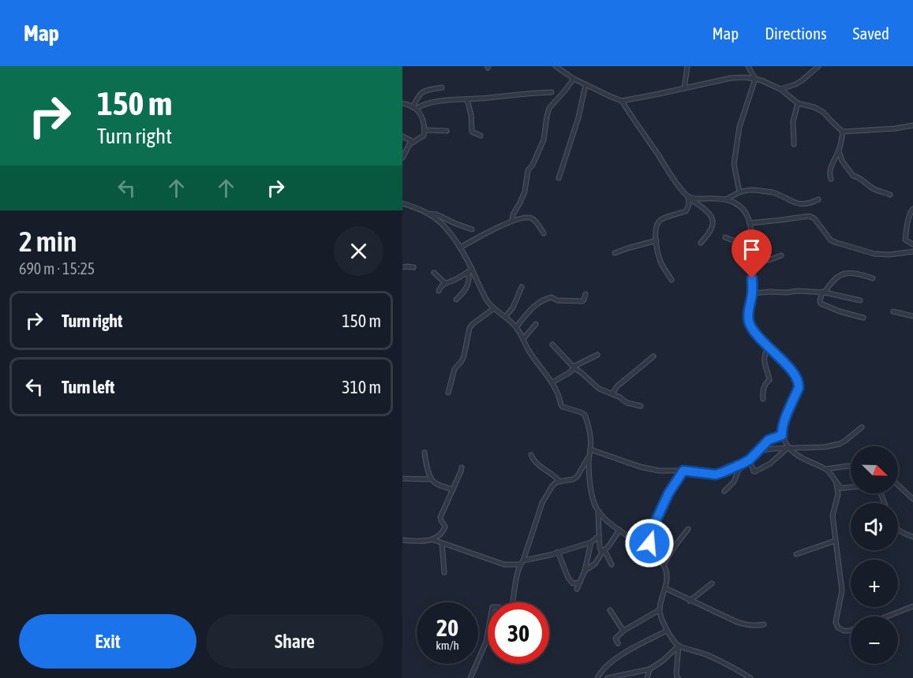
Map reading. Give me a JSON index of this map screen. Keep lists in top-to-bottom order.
{
  "north": "bottom right",
  "page": {
    "header": "Map",
    "nav": ["Map", "Directions", "Saved"],
    "turn": ["150 m", "Turn right"],
    "heading": ["2 min", "690 m · 15:25"],
    "list": [
      {
        "name": "Turn right",
        "value": "150 m"
      },
      {
        "name": "Turn left",
        "value": "310 m"
      }
    ],
    "map_buttons": ["+", "−"],
    "speed": "20 km/h",
    "limit": "30",
    "buttons": ["Exit", "Share"]
  }
}
